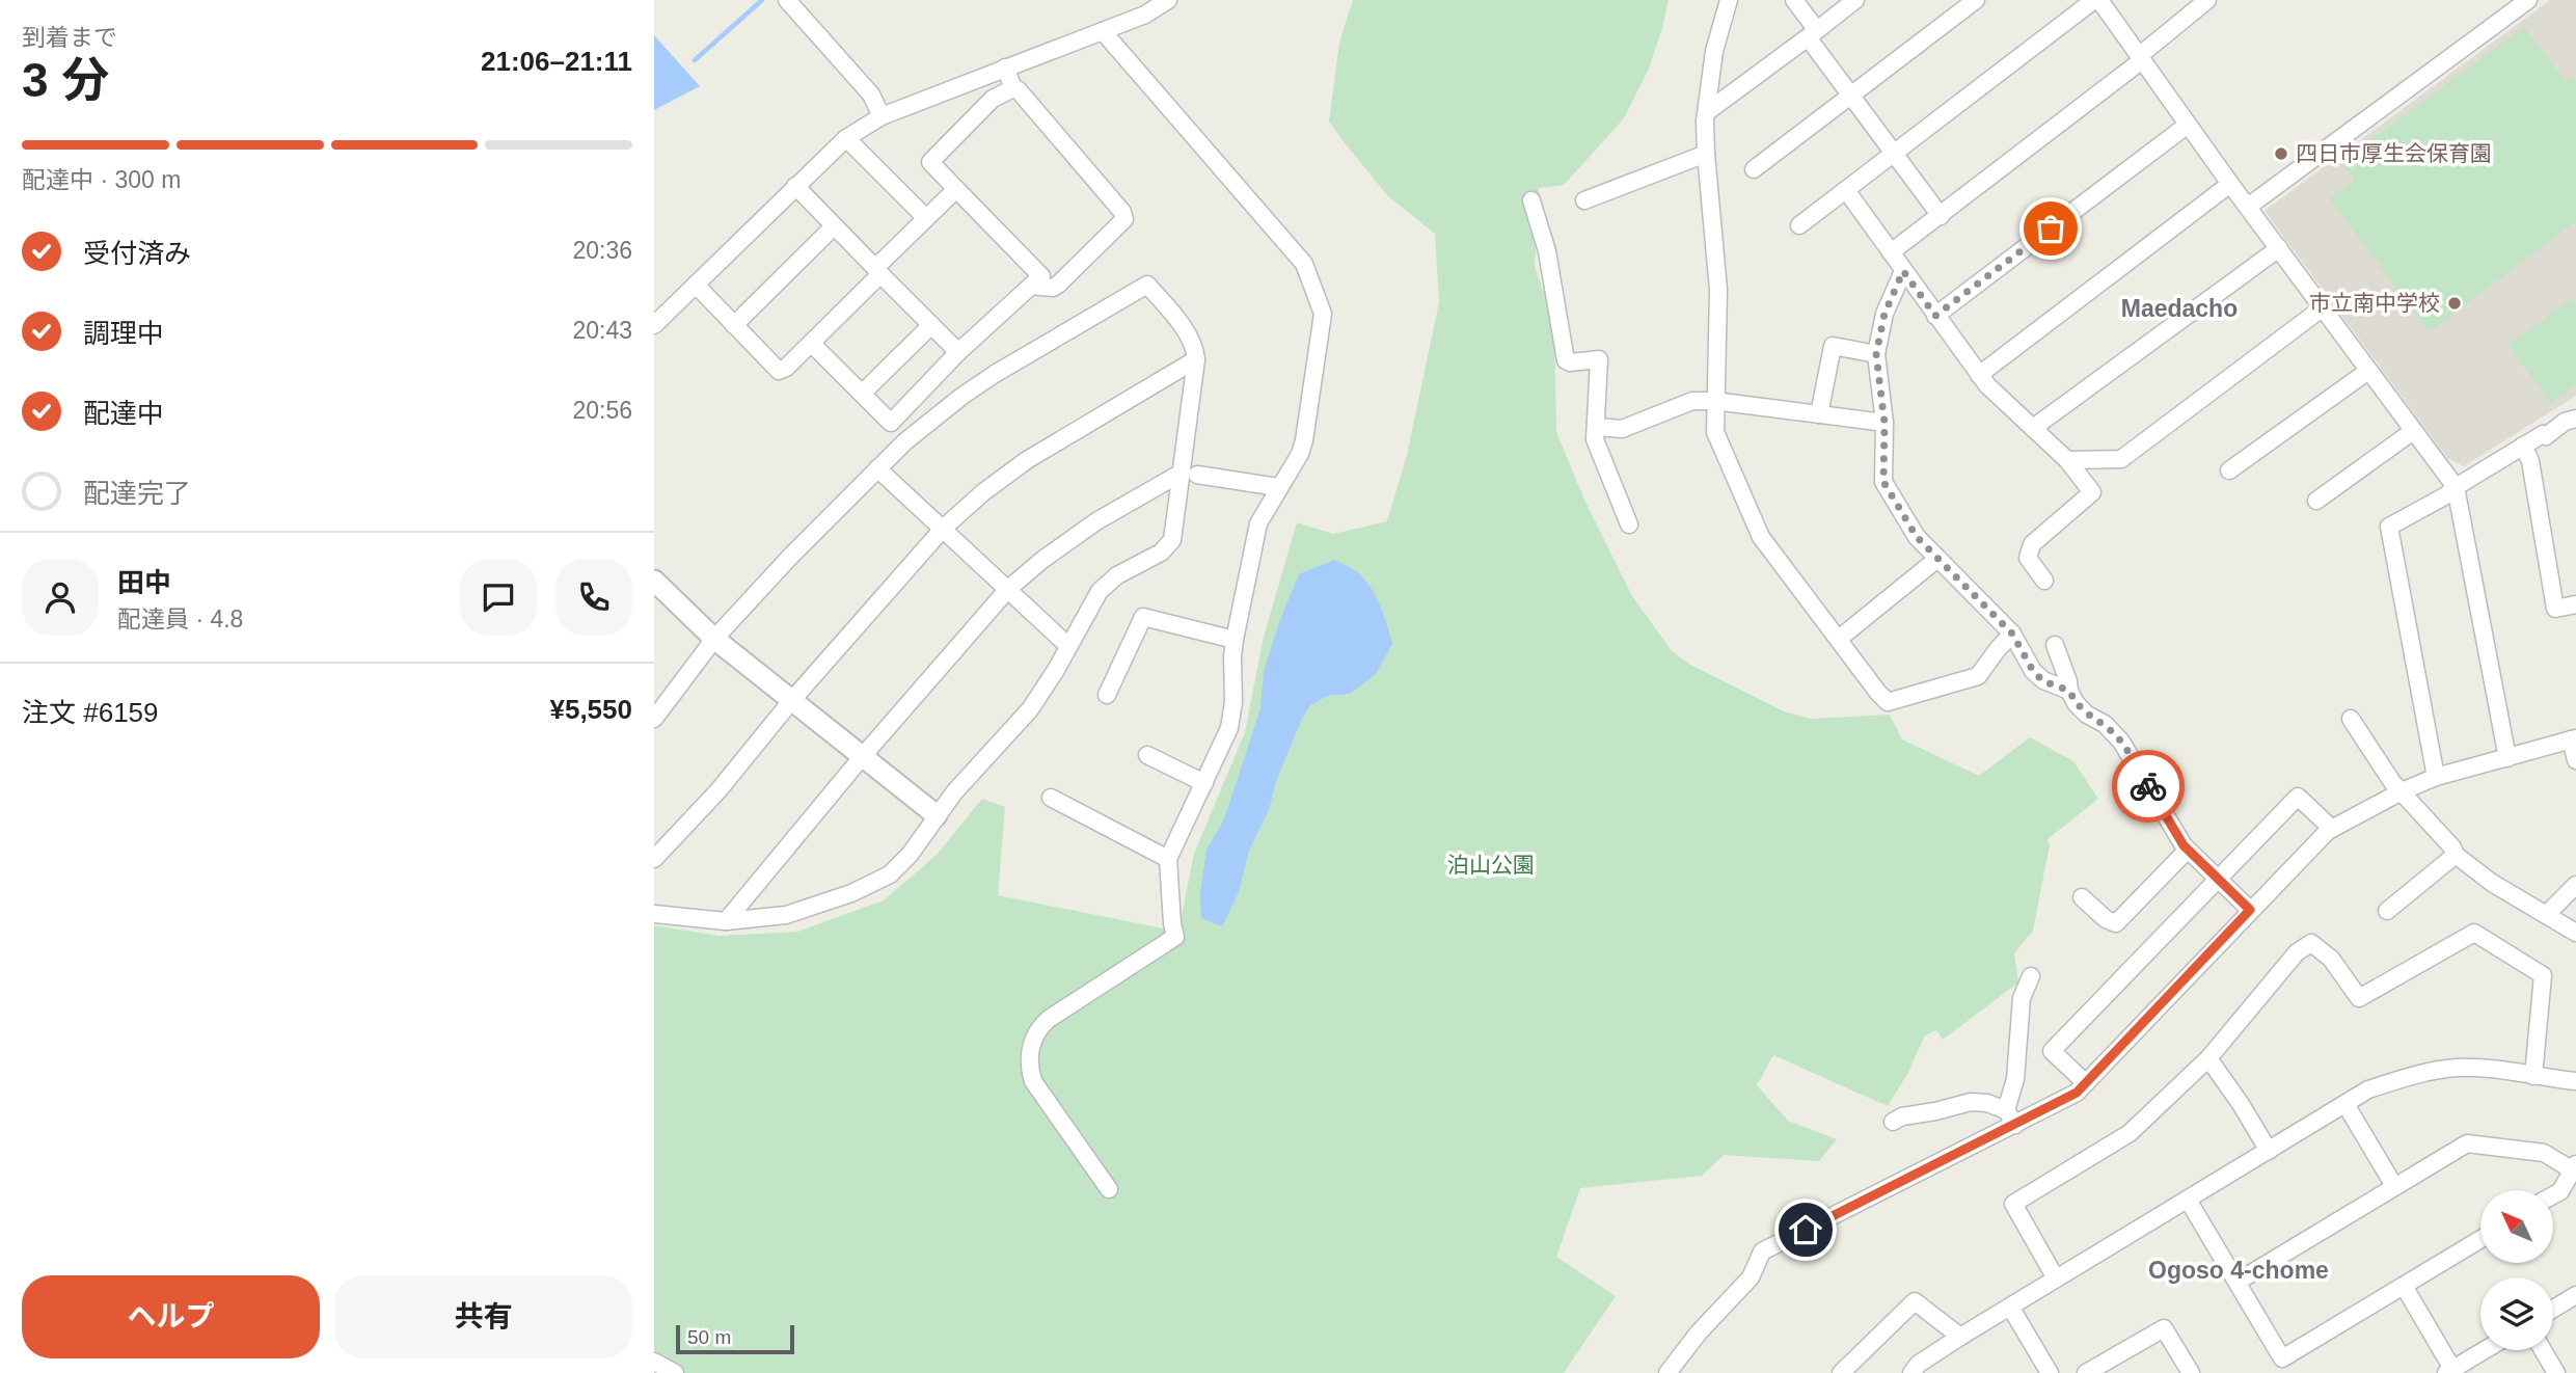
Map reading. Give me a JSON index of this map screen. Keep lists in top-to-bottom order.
{
  "districts": ["Maedacho", "Ogoso 4-chome"],
  "parks": ["泊山公園"],
  "places": ["四日市厚生会保育園", "市立南中学校"],
  "scale_bar": "50 m",
  "north": "top left",
  "page": {
    "heading": ["3 分", "到着まで", "21:06–21:11"],
    "panel": [
      "田中",
      "配達員 · 4.8",
      "注文 #6159",
      "¥5,550"
    ],
    "bar": "配達中 · 300 m",
    "list": [
      ["受付済み", "20:36"],
      ["調理中", "20:43"],
      ["配達中", "20:56"],
      "配達完了"
    ],
    "buttons": ["ヘルプ", "共有"],
    "scale": "50 m"
  }
}
